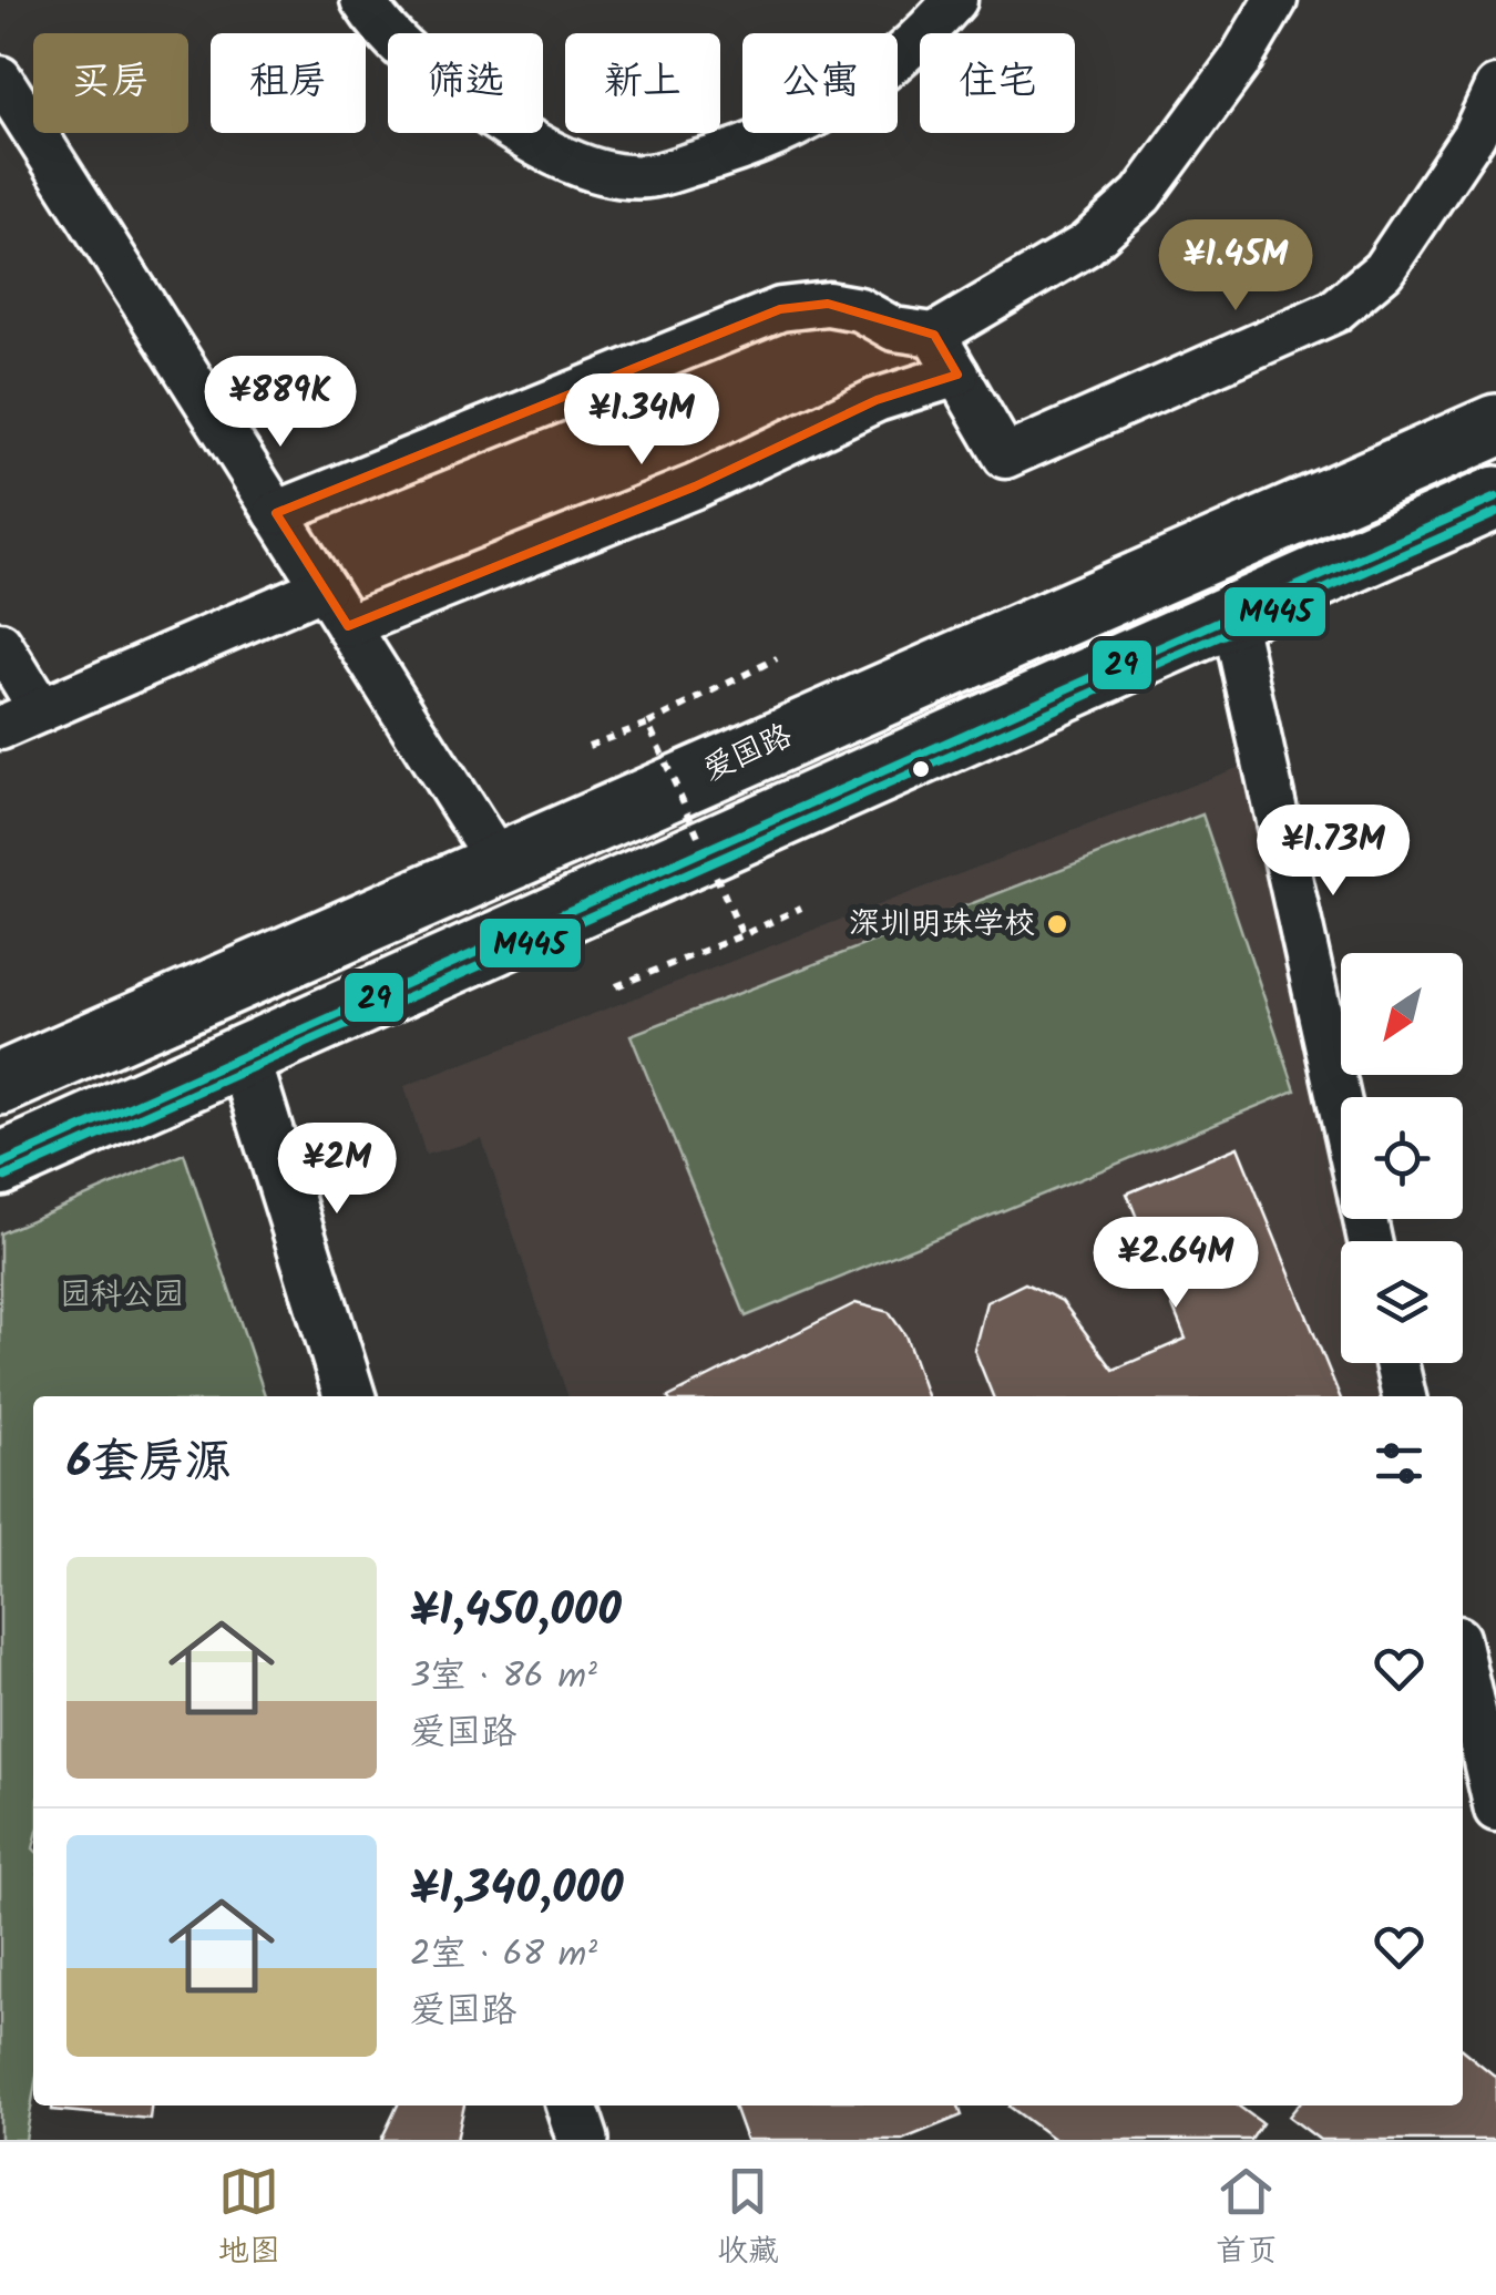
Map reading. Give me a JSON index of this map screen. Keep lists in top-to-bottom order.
{
  "streets": {
    "highway": ["爱国路"]
  },
  "parks": ["园科公园"],
  "places": ["深圳明珠学校"],
  "lines": ["transit line 29", "transit line M445"],
  "north": "bottom left",
  "page": {
    "chip": [
      "买房",
      "租房",
      "筛选",
      "新上",
      "公寓",
      "住宅"
    ],
    "price": [
      "¥1.45M",
      "¥889K",
      "¥1.34M",
      "¥1.73M",
      "¥2M",
      "¥2.64M"
    ],
    "heading": "6套房源",
    "list": [
      {
        "name": "¥1,450,000",
        "note": "3室 · 86 m² · 爱国路"
      },
      {
        "name": "¥1,340,000",
        "note": "2室 · 68 m² · 爱国路"
      }
    ],
    "tabs": ["地图", "收藏", "首页"]
  }
}
